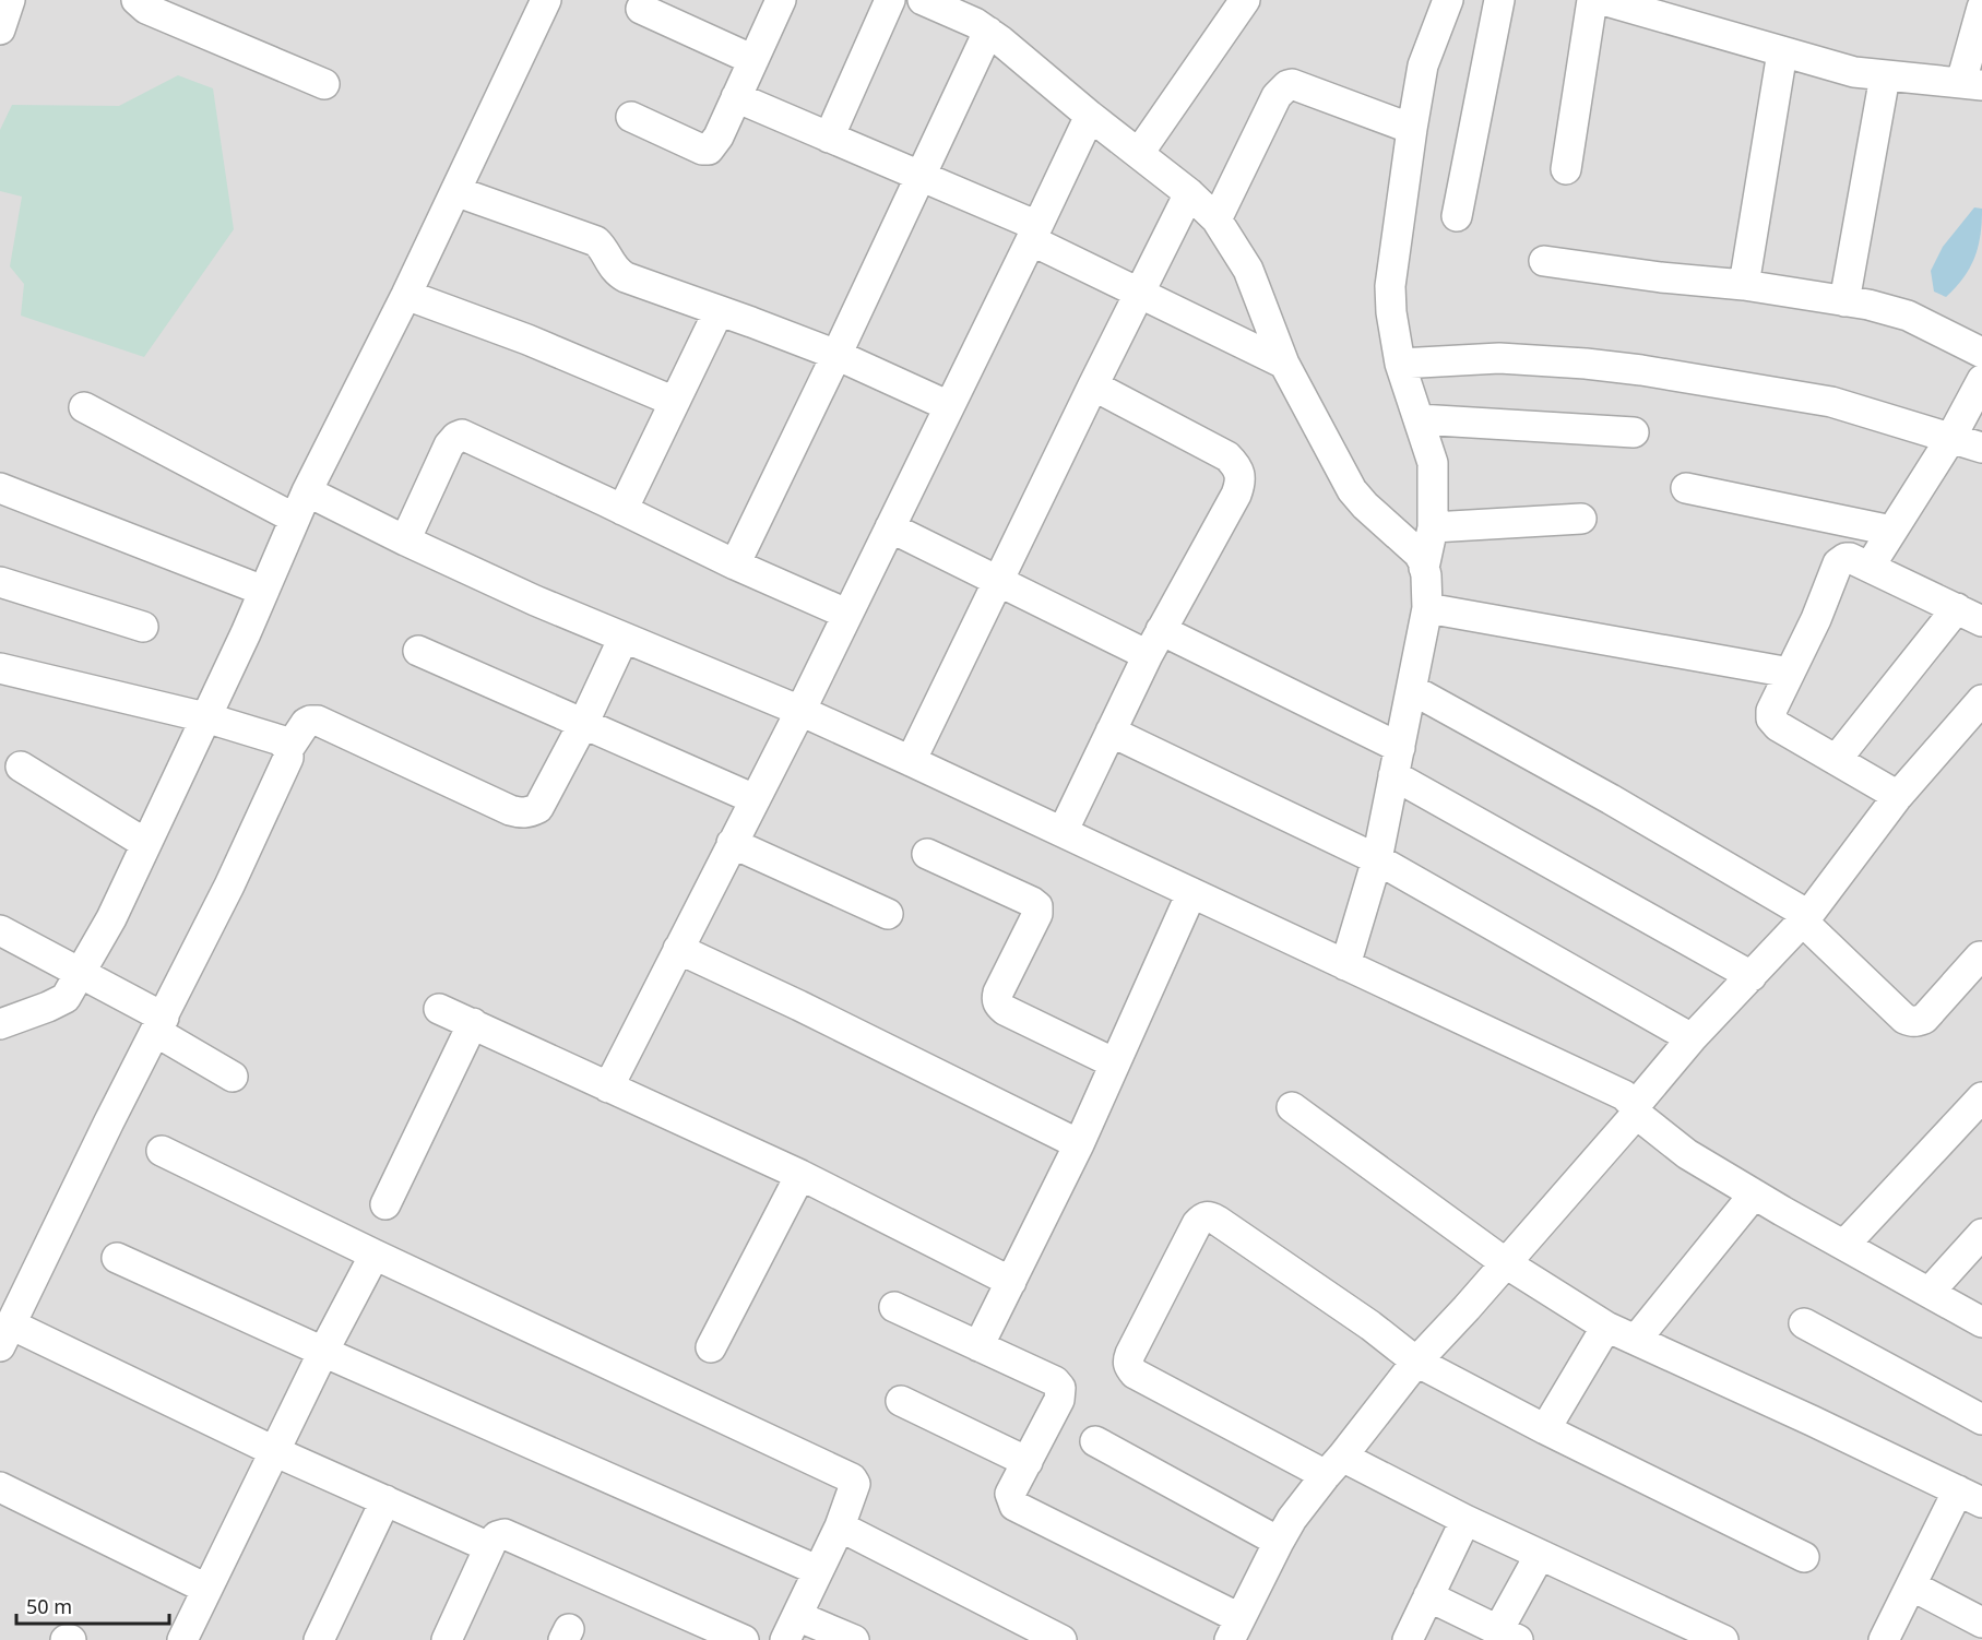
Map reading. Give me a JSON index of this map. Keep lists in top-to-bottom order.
{
  "scale_bar": "50 m"
}
